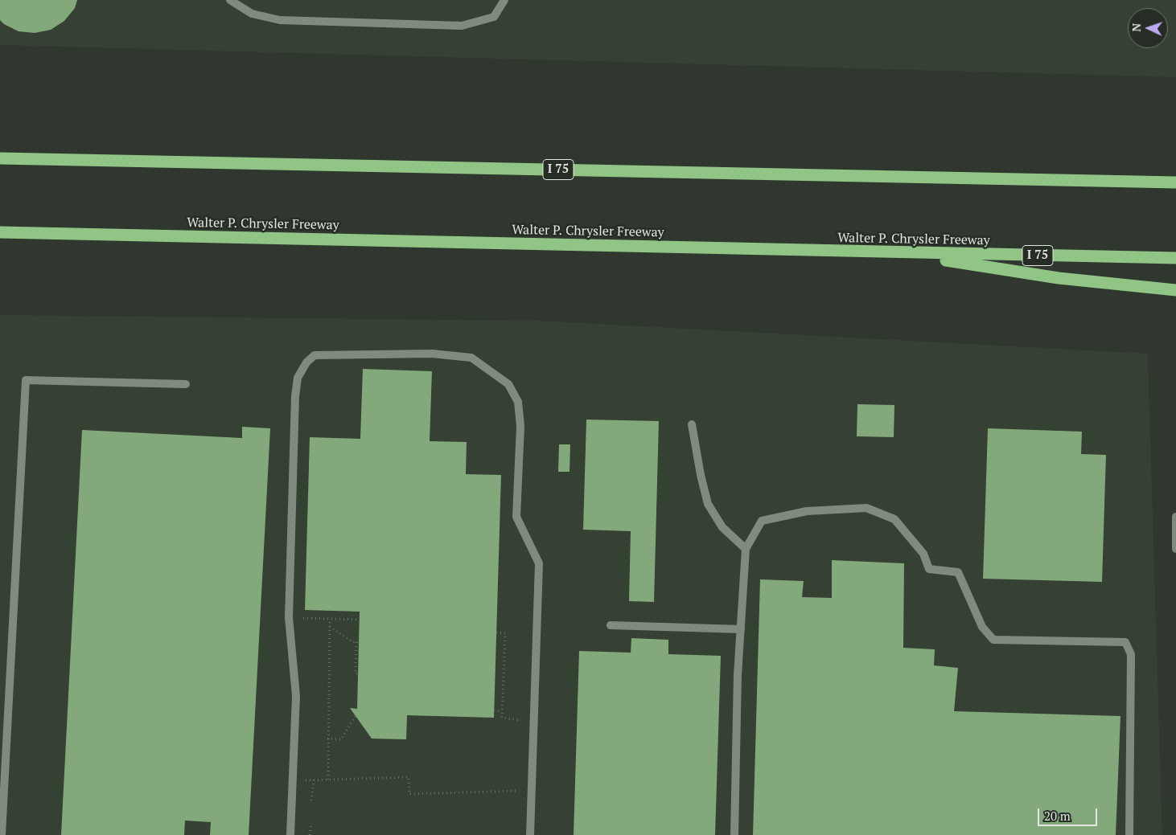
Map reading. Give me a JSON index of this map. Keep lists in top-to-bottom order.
{
  "streets": {
    "highway": ["I 75", "Walter P. Chrysler Freeway"]
  },
  "scale_bar": "20 m",
  "north": "left"
}
